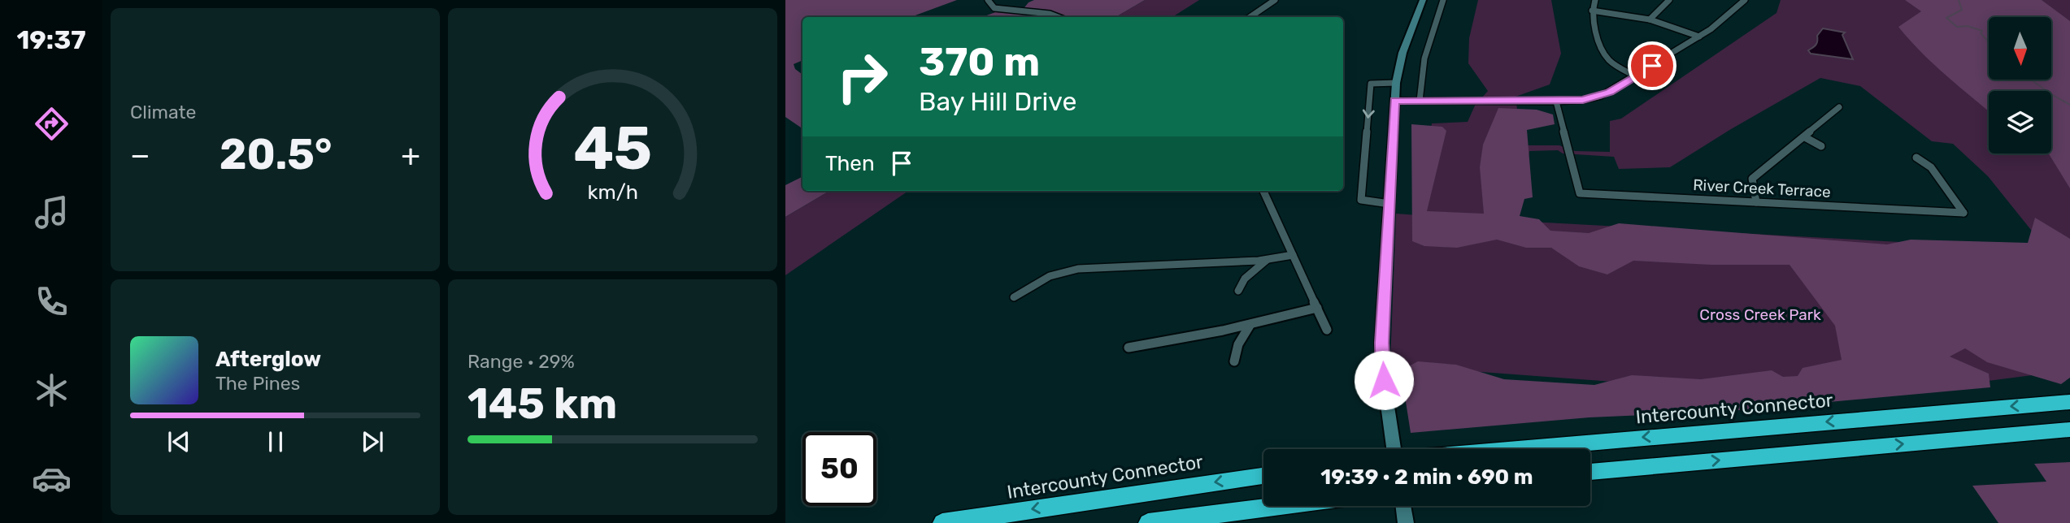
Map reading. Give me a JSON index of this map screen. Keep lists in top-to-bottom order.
{
  "streets": {
    "highway": ["Intercounty Connector"],
    "street": ["River Creek Terrace"]
  },
  "parks": ["Cross Creek Park"],
  "north": "bottom",
  "page": {
    "tabs": "19:37",
    "tile": [
      "Climate",
      ["Range · 29%", "145 km"]
    ],
    "turn": ["370 m", "Bay Hill Drive"],
    "heat": ["−", "20.5°", "+"],
    "then": "Then",
    "song": ["Afterglow", "The Pines"],
    "limit": "50",
    "trip": "19:39 · 2 min · 690 m",
    "gauge": ["45", "km/h"]
  }
}
